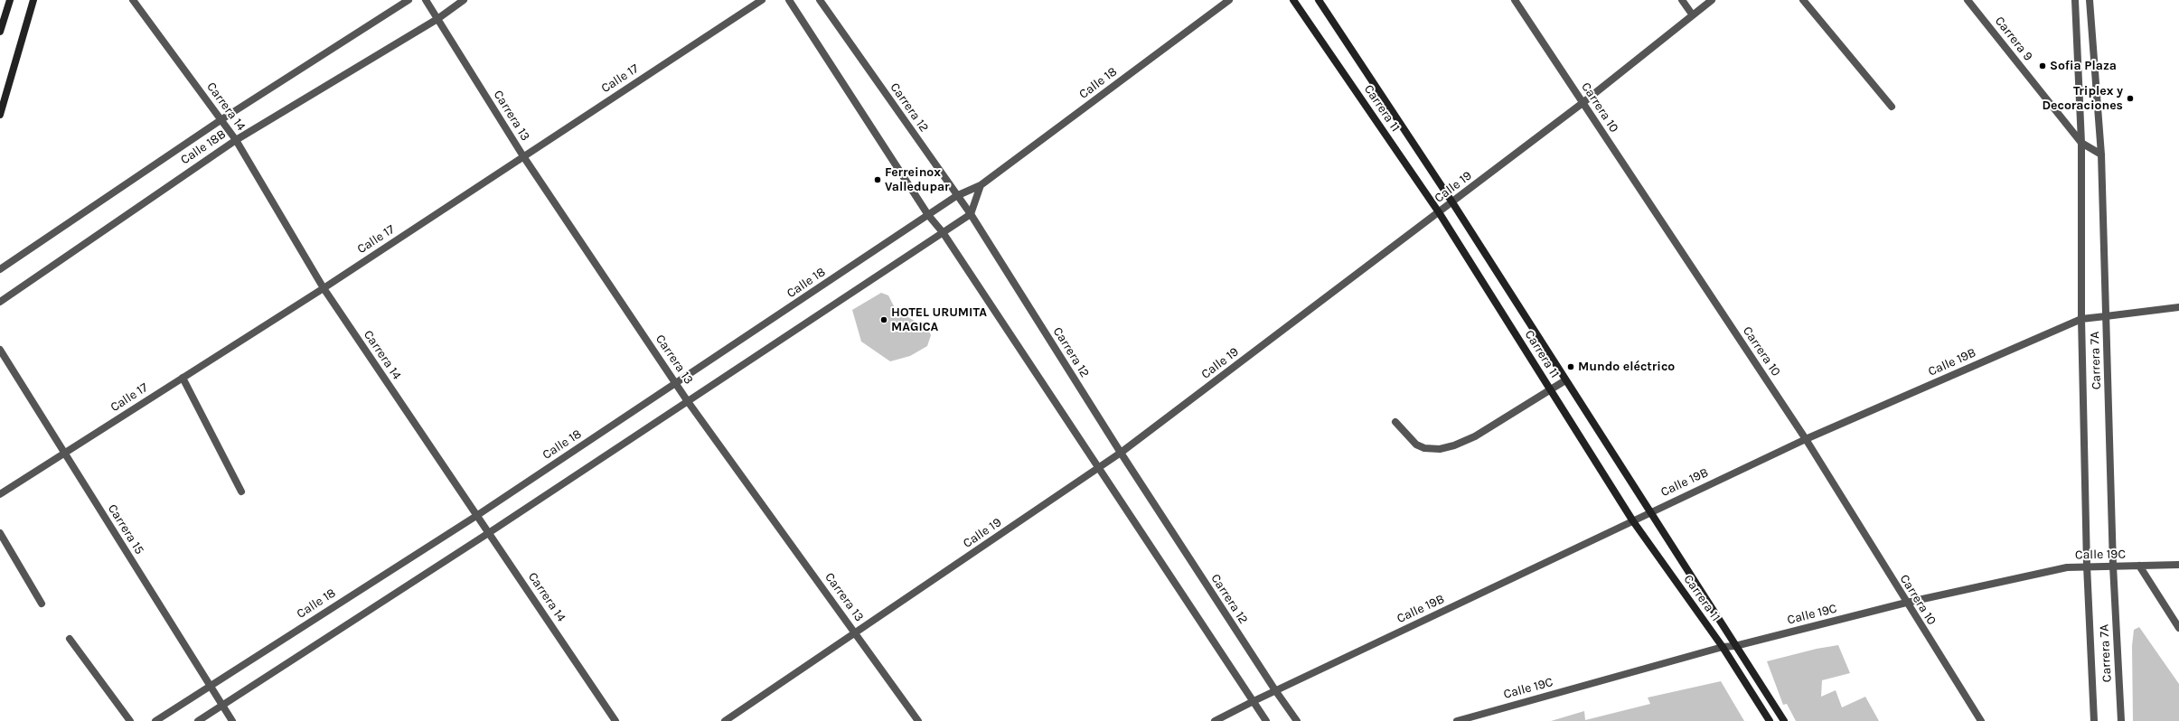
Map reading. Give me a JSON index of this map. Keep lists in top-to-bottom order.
{
  "streets": {
    "main road": ["Carrera 11"],
    "street": [
      "Carrera 9",
      "Calle 17",
      "Calle 18",
      "Carrera 14",
      "Carrera 12",
      "Carrera 10",
      "Carrera 13",
      "Calle 18B",
      "Calle 19",
      "Carrera 7A",
      "Calle 19B",
      "Carrera 15",
      "Calle 19C"
    ]
  },
  "crossings": [
    ["Carrera 9", "Carrera 7A"],
    ["Calle 17", "Carrera 14"],
    ["Calle 17", "Carrera 13"],
    ["Calle 17", "Carrera 15"],
    ["Calle 18", "Carrera 14"],
    ["Calle 18", "Carrera 12"],
    ["Calle 18", "Carrera 13"],
    ["Calle 18", "Carrera 15"],
    ["Carrera 14", "Calle 18B"],
    ["Carrera 12", "Calle 19"],
    ["Carrera 12", "Calle 19B"],
    ["Carrera 10", "Calle 19"],
    ["Carrera 10", "Calle 19B"],
    ["Carrera 10", "Calle 19C"],
    ["Carrera 11", "Calle 19"],
    ["Carrera 11", "Calle 19B"],
    ["Carrera 11", "Calle 19C"],
    ["Carrera 13", "Calle 18B"],
    ["Carrera 13", "Calle 19"],
    ["Carrera 7A", "Calle 19B"],
    ["Carrera 7A", "Calle 19C"]
  ],
  "places": [
    "Sofia Plaza",
    "Triplex y Decoraciones",
    "Ferreinox Valledupar",
    "HOTEL URUMITA MAGICA",
    "Mundo eléctrico"
  ]
}
